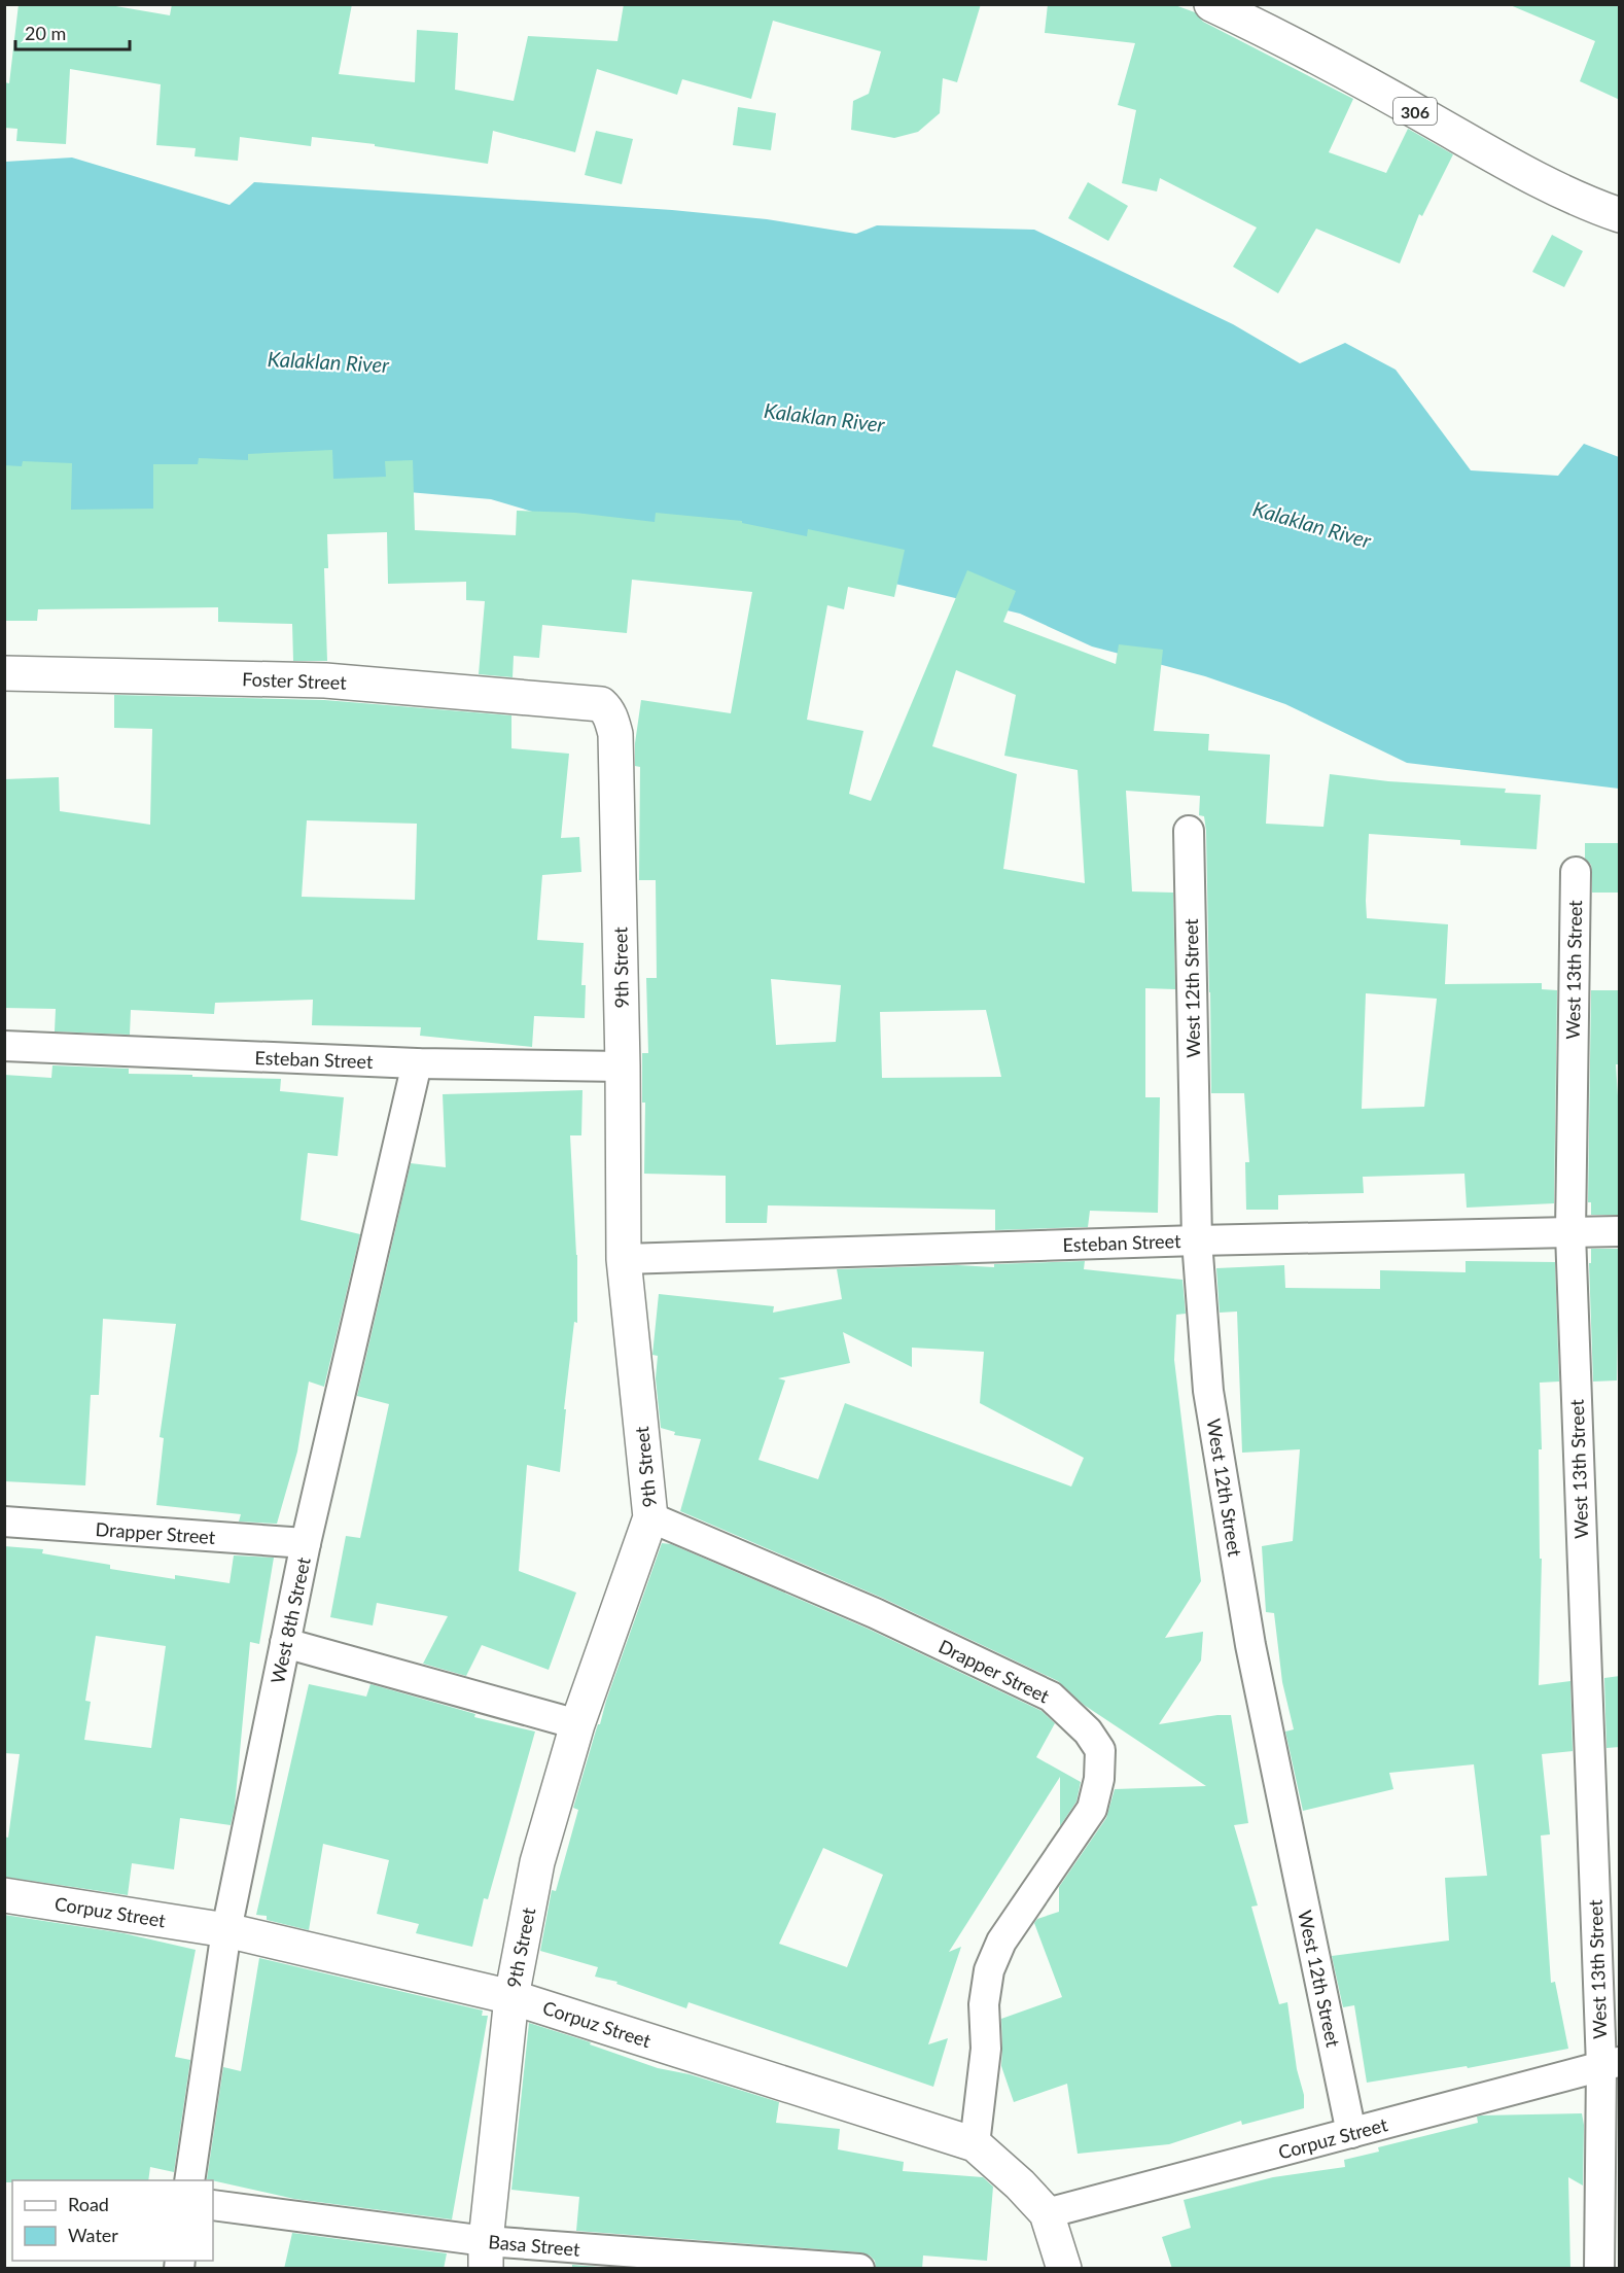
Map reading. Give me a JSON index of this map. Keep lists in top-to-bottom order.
{
  "streets": {
    "street": [
      "306",
      "Foster Street",
      "9th Street",
      "West 13th Street",
      "West 12th Street",
      "Esteban Street",
      "Drapper Street",
      "West 8th Street",
      "Corpuz Street",
      "Basa Street"
    ]
  },
  "crossings": [
    ["Foster Street", "9th Street"],
    ["9th Street", "Esteban Street"],
    ["9th Street", "Drapper Street"],
    ["9th Street", "Corpuz Street"],
    ["9th Street", "Basa Street"],
    ["West 13th Street", "Esteban Street"],
    ["West 13th Street", "Corpuz Street"],
    ["West 12th Street", "Esteban Street"],
    ["West 12th Street", "Corpuz Street"],
    ["Esteban Street", "West 8th Street"],
    ["Drapper Street", "West 8th Street"],
    ["Drapper Street", "Corpuz Street"],
    ["West 8th Street", "Corpuz Street"]
  ],
  "water": ["Kalaklan River"],
  "legend": ["Road", "Water"],
  "scale_bar": "20 m"
}
